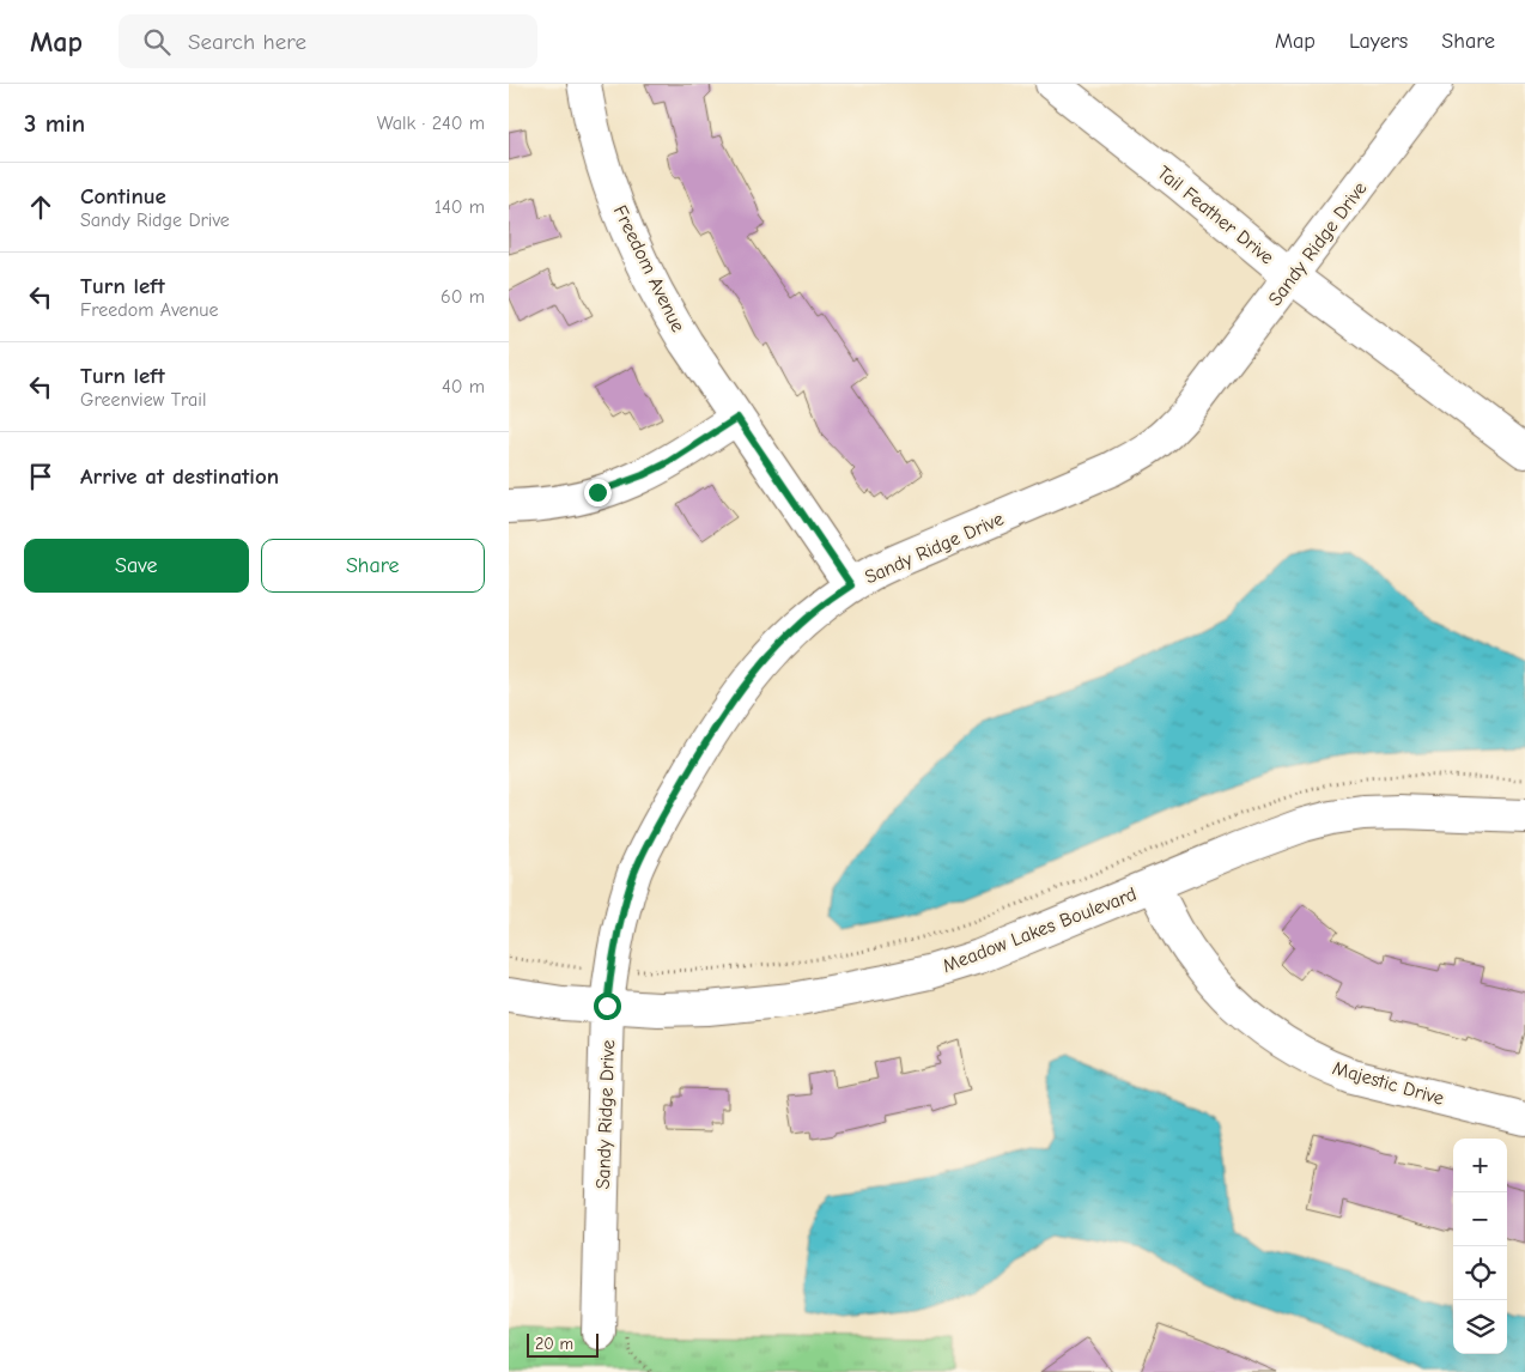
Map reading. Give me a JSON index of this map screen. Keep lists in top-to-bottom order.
{
  "streets": {
    "street": [
      "Tail Feather Drive",
      "Sandy Ridge Drive",
      "Freedom Avenue",
      "Meadow Lakes Boulevard",
      "Majestic Drive"
    ]
  },
  "crossings": [
    ["Tail Feather Drive", "Sandy Ridge Drive"],
    ["Sandy Ridge Drive", "Freedom Avenue"],
    ["Sandy Ridge Drive", "Meadow Lakes Boulevard"],
    ["Meadow Lakes Boulevard", "Majestic Drive"]
  ],
  "scale_bar": "20 m",
  "page": {
    "header": "Map",
    "search": "Search here",
    "nav": ["Map", "Layers", "Share"],
    "heading": ["3 min", "Walk · 240 m"],
    "list": [
      ["Continue", "Sandy Ridge Drive", "140 m"],
      ["Turn left", "Freedom Avenue", "60 m"],
      ["Turn left", "Greenview Trail", "40 m"],
      "Arrive at destination"
    ],
    "buttons": ["Save", "Share"],
    "map_buttons": ["+", "−"],
    "scale": "20 m"
  }
}
